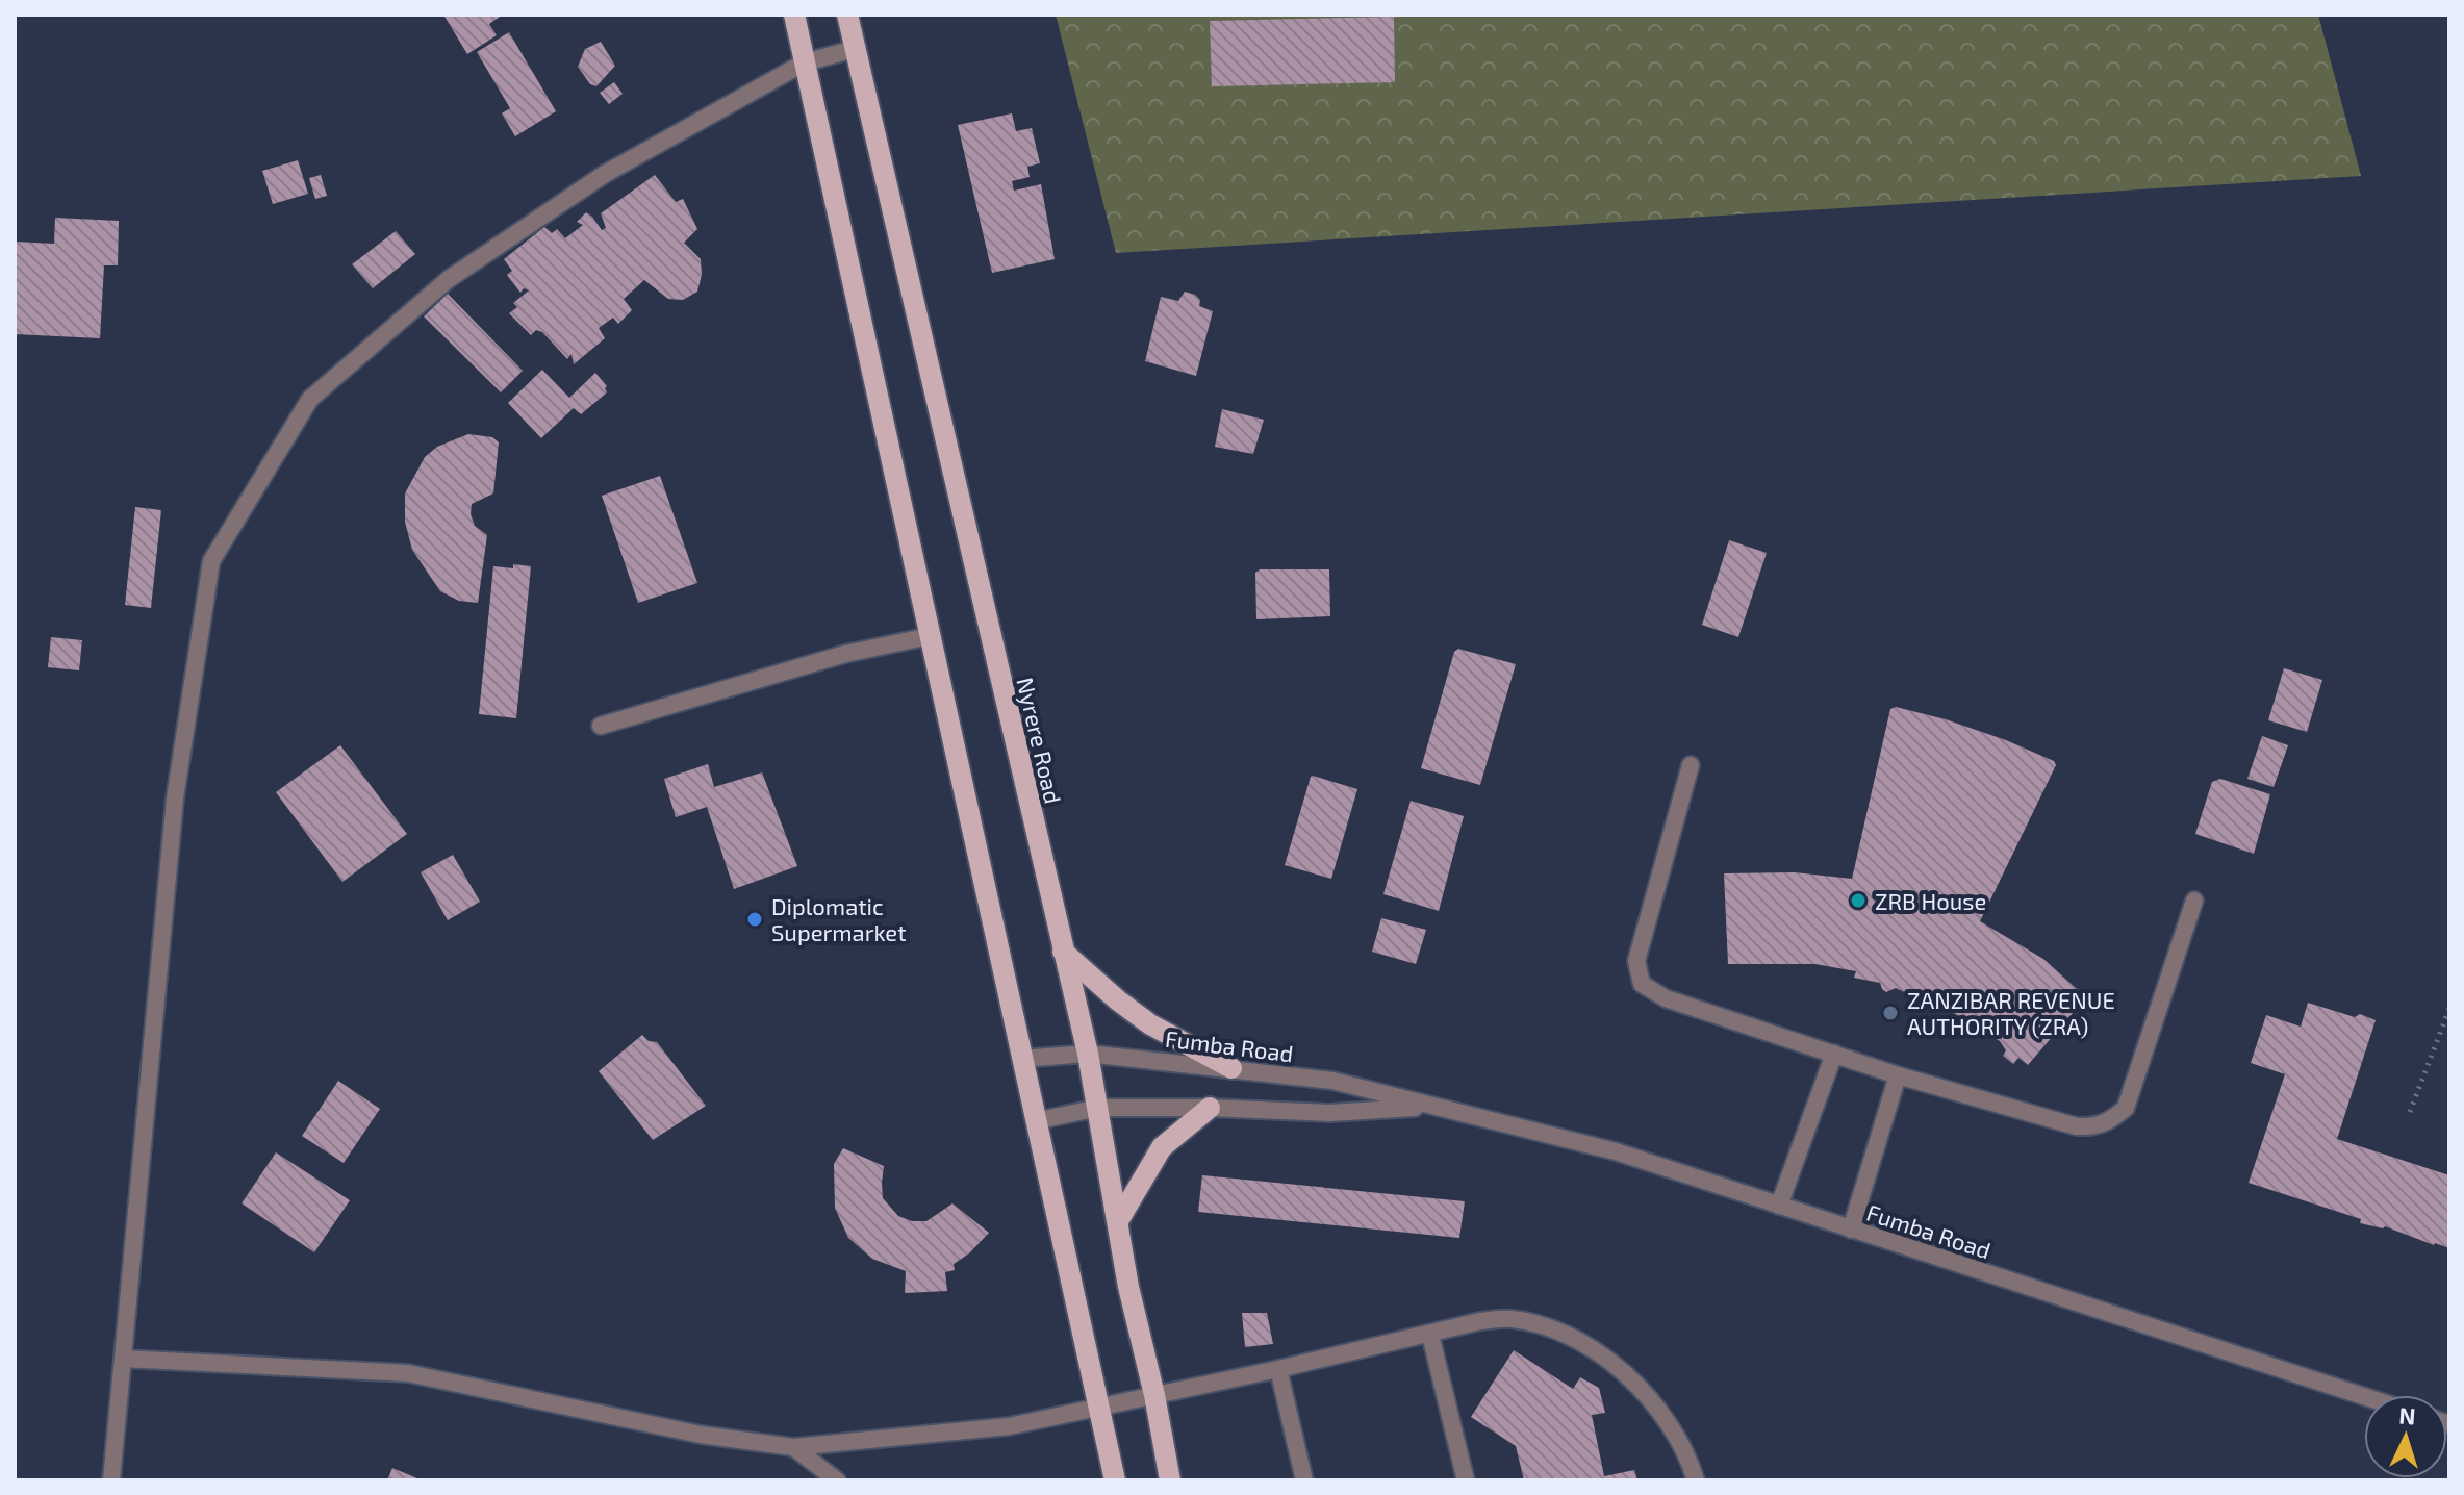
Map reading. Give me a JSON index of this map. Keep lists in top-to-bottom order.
{
  "streets": {
    "main road": ["Nyrere Road"],
    "street": ["Fumba Road"]
  },
  "crossings": [
    ["Nyrere Road", "Fumba Road"]
  ],
  "places": ["ZRB House", "Diplomatic Supermarket", "ZANZIBAR REVENUE AUTHORITY (ZRA)"],
  "north": "top"
}
